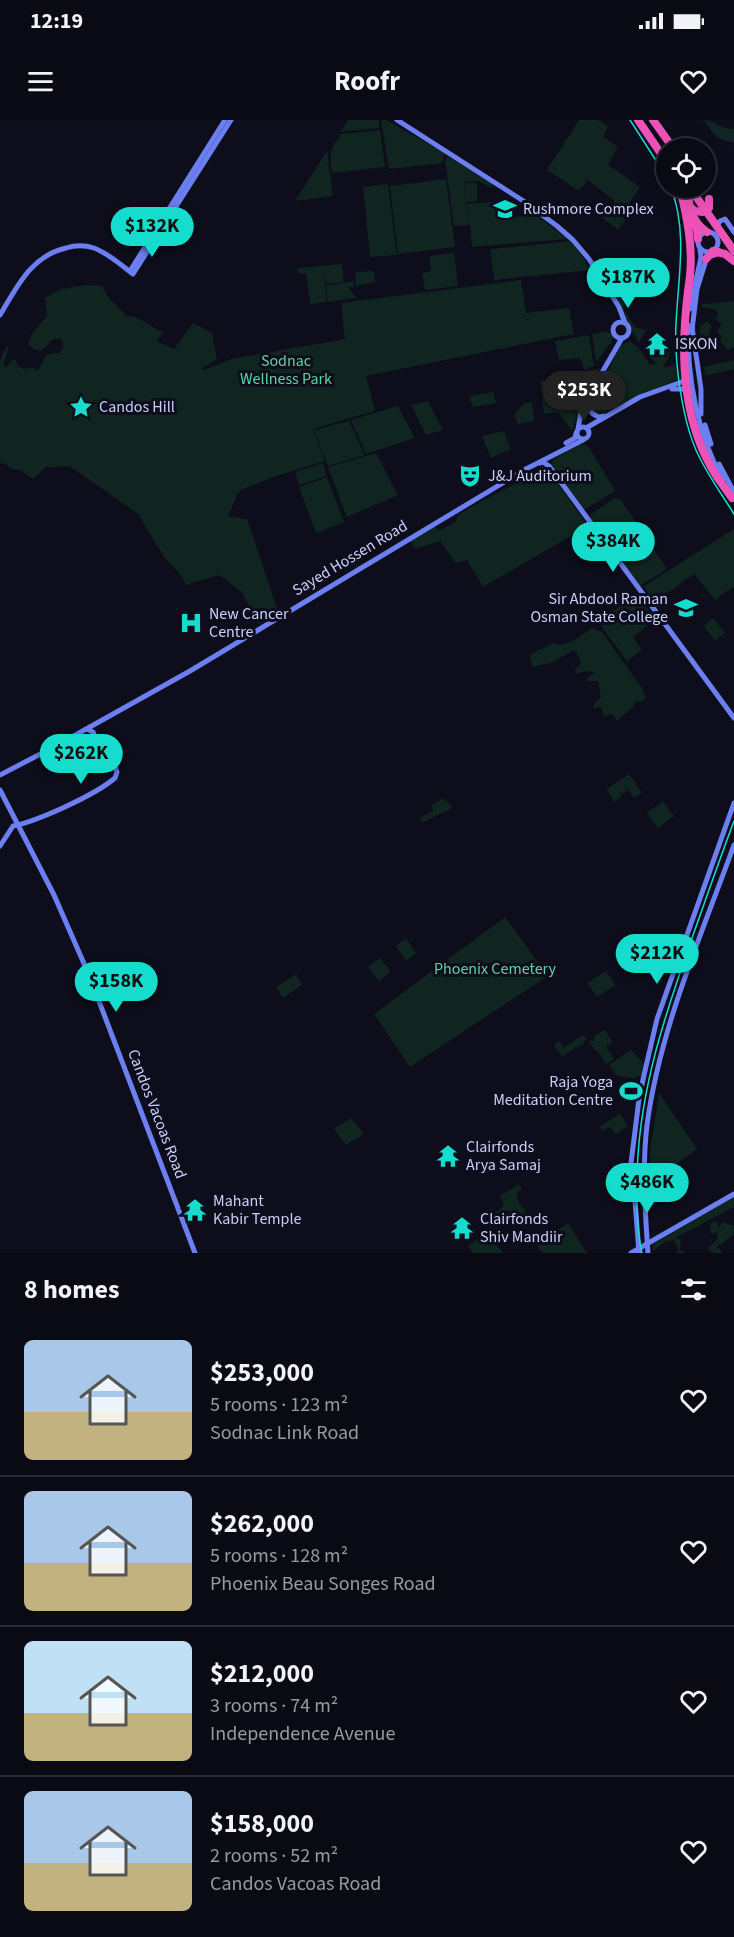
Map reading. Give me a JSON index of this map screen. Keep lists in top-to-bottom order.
{
  "streets": {
    "main road": ["Sayed Hossen Road", "Candos Vacoas Road"]
  },
  "parks": ["Sodnac Wellness Park", "Phoenix Cemetery"],
  "places": {
    "school or university": ["Rushmore Complex", "Sir Abdool Raman Osman State College"],
    "temple": [
      "ISKON",
      "Clairfonds Arya Samaj",
      "Mahant Kabir Temple",
      "Clairfonds Shiv Mandiir"
    ],
    "place": ["Candos Hill"],
    "theatre": ["J&J Auditorium"],
    "hospital": ["New Cancer Centre"],
    "sports": ["Raja Yoga Meditation Centre"]
  },
  "page": {
    "status": "12:19",
    "header": "Roofr",
    "price": [
      "$132K",
      "$187K",
      "$253K",
      "$384K",
      "$262K",
      "$212K",
      "$158K",
      "$486K"
    ],
    "heading": "8 homes",
    "list": [
      {
        "name": "$253,000",
        "note": "5 rooms · 123 m² · Sodnac Link Road"
      },
      {
        "name": "$262,000",
        "note": "5 rooms · 128 m² · Phoenix Beau Songes Road"
      },
      {
        "name": "$212,000",
        "note": "3 rooms · 74 m² · Independence Avenue"
      },
      {
        "name": "$158,000",
        "note": "2 rooms · 52 m² · Candos Vacoas Road"
      }
    ]
  }
}
